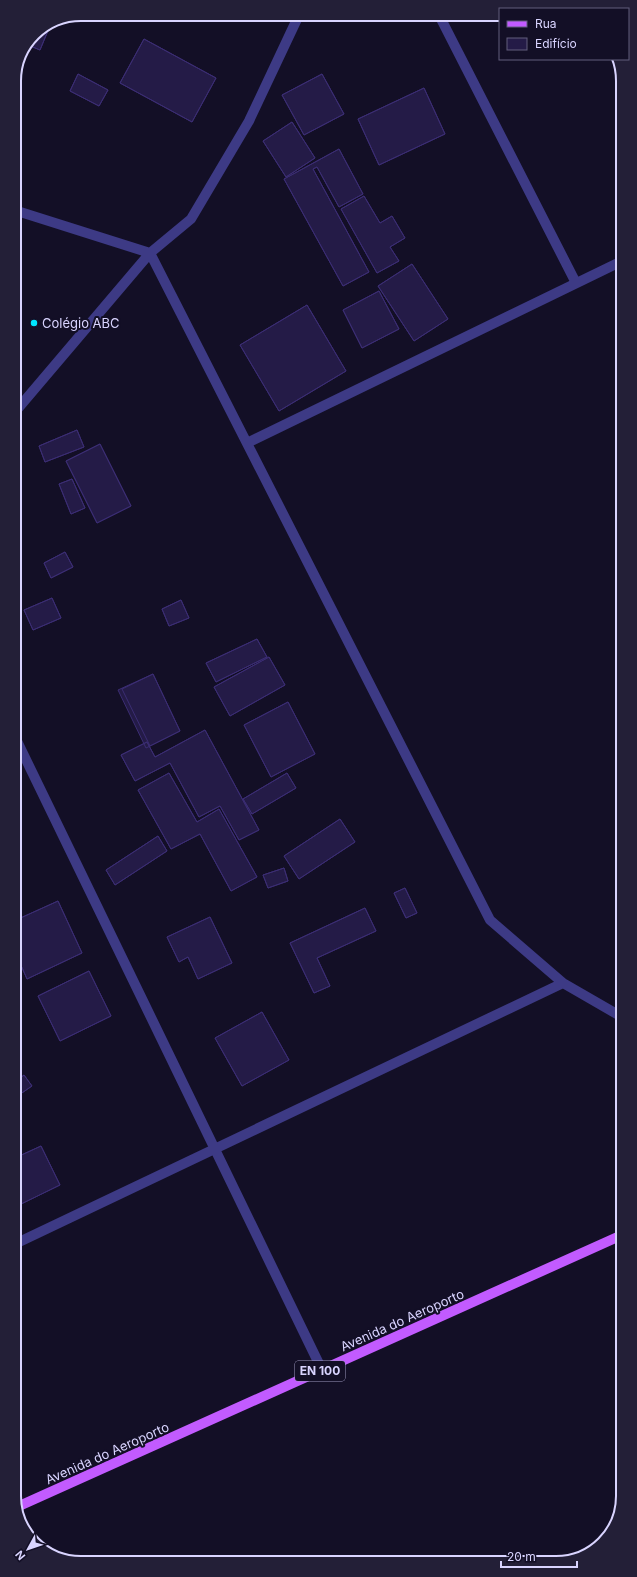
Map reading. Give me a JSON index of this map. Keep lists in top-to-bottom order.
{
  "streets": {
    "main road": ["Avenida do Aeroporto", "EN 100"]
  },
  "places": ["Colégio ABC"],
  "legend": ["Rua", "Edifício"],
  "scale_bar": "20 m",
  "north": "bottom left"
}
